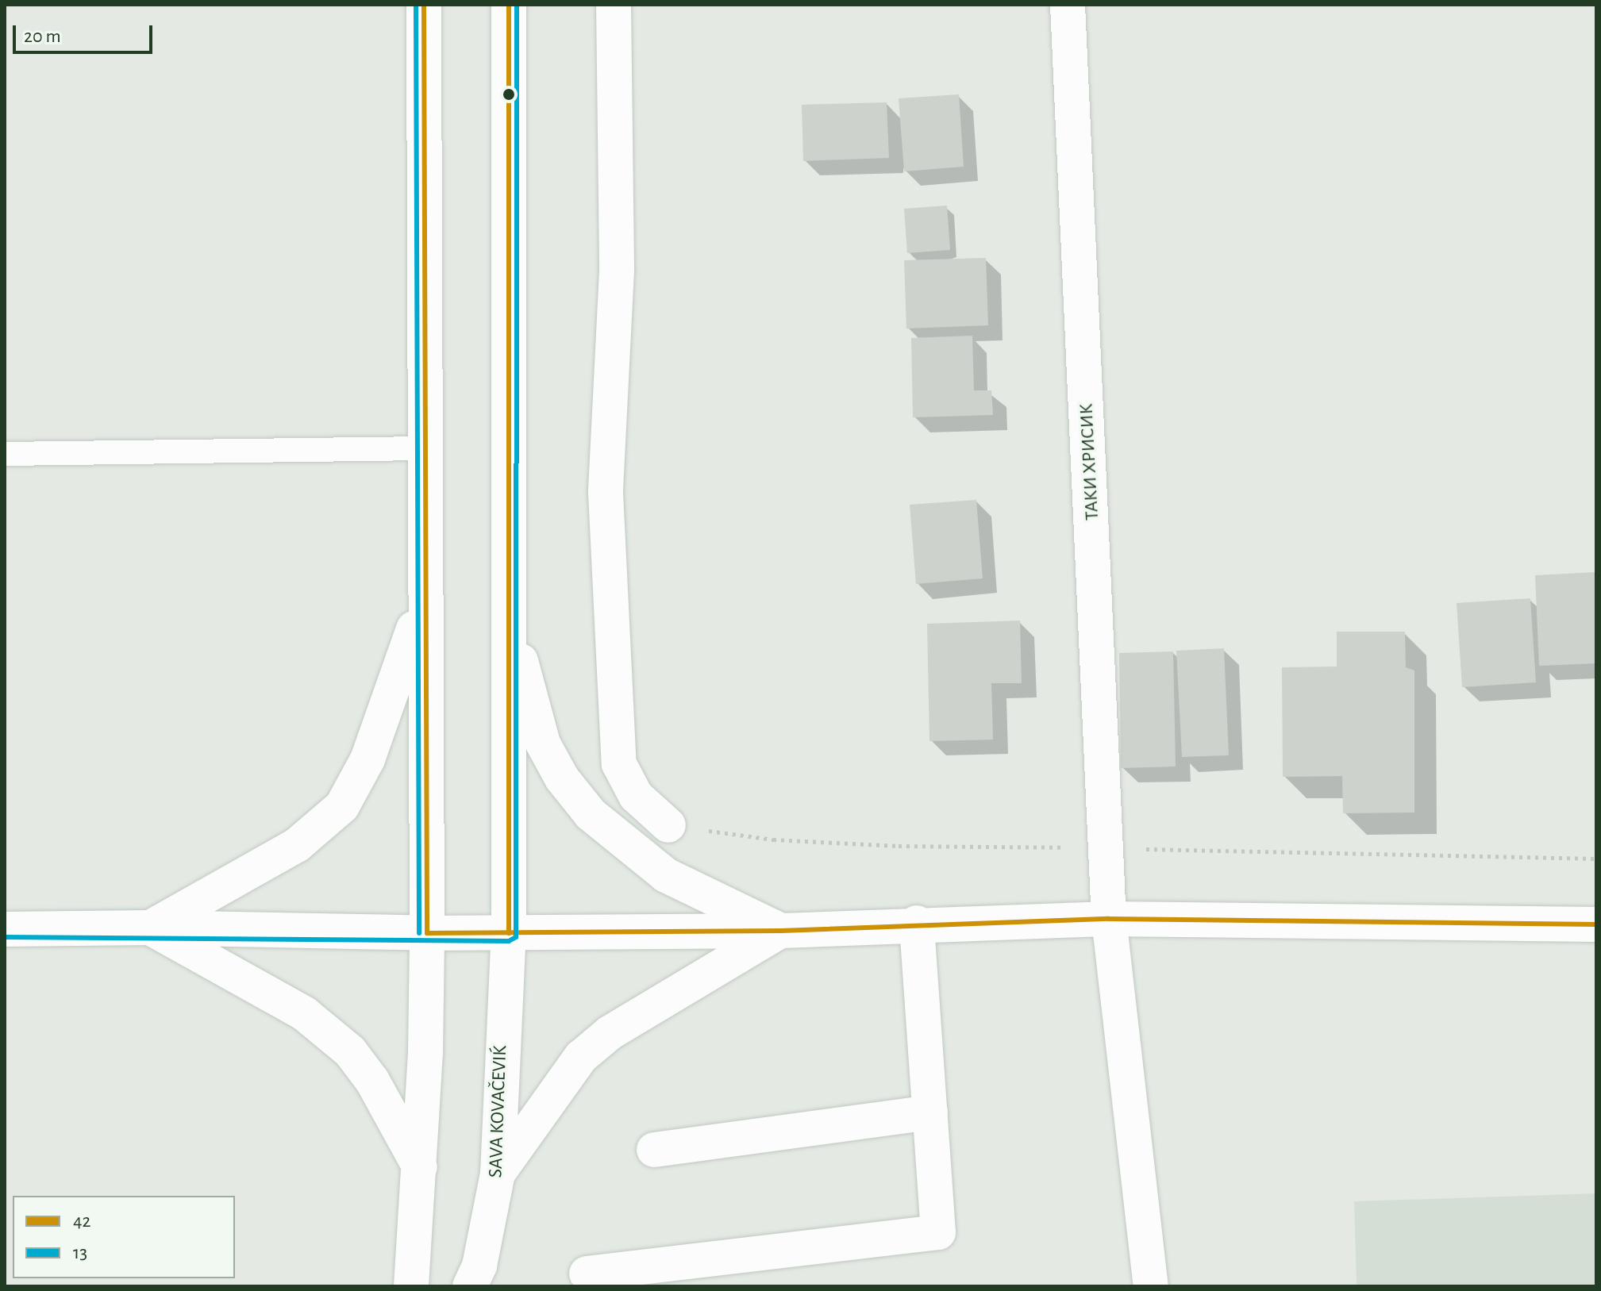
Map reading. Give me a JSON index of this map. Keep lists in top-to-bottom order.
{
  "streets": {
    "street": ["ТАКИ ХРИСИК", "SAVA KOVAČEVIḰ"]
  },
  "lines": ["transit line 42", "transit line 13"],
  "legend": ["42", "13"],
  "scale_bar": "20 m"
}
